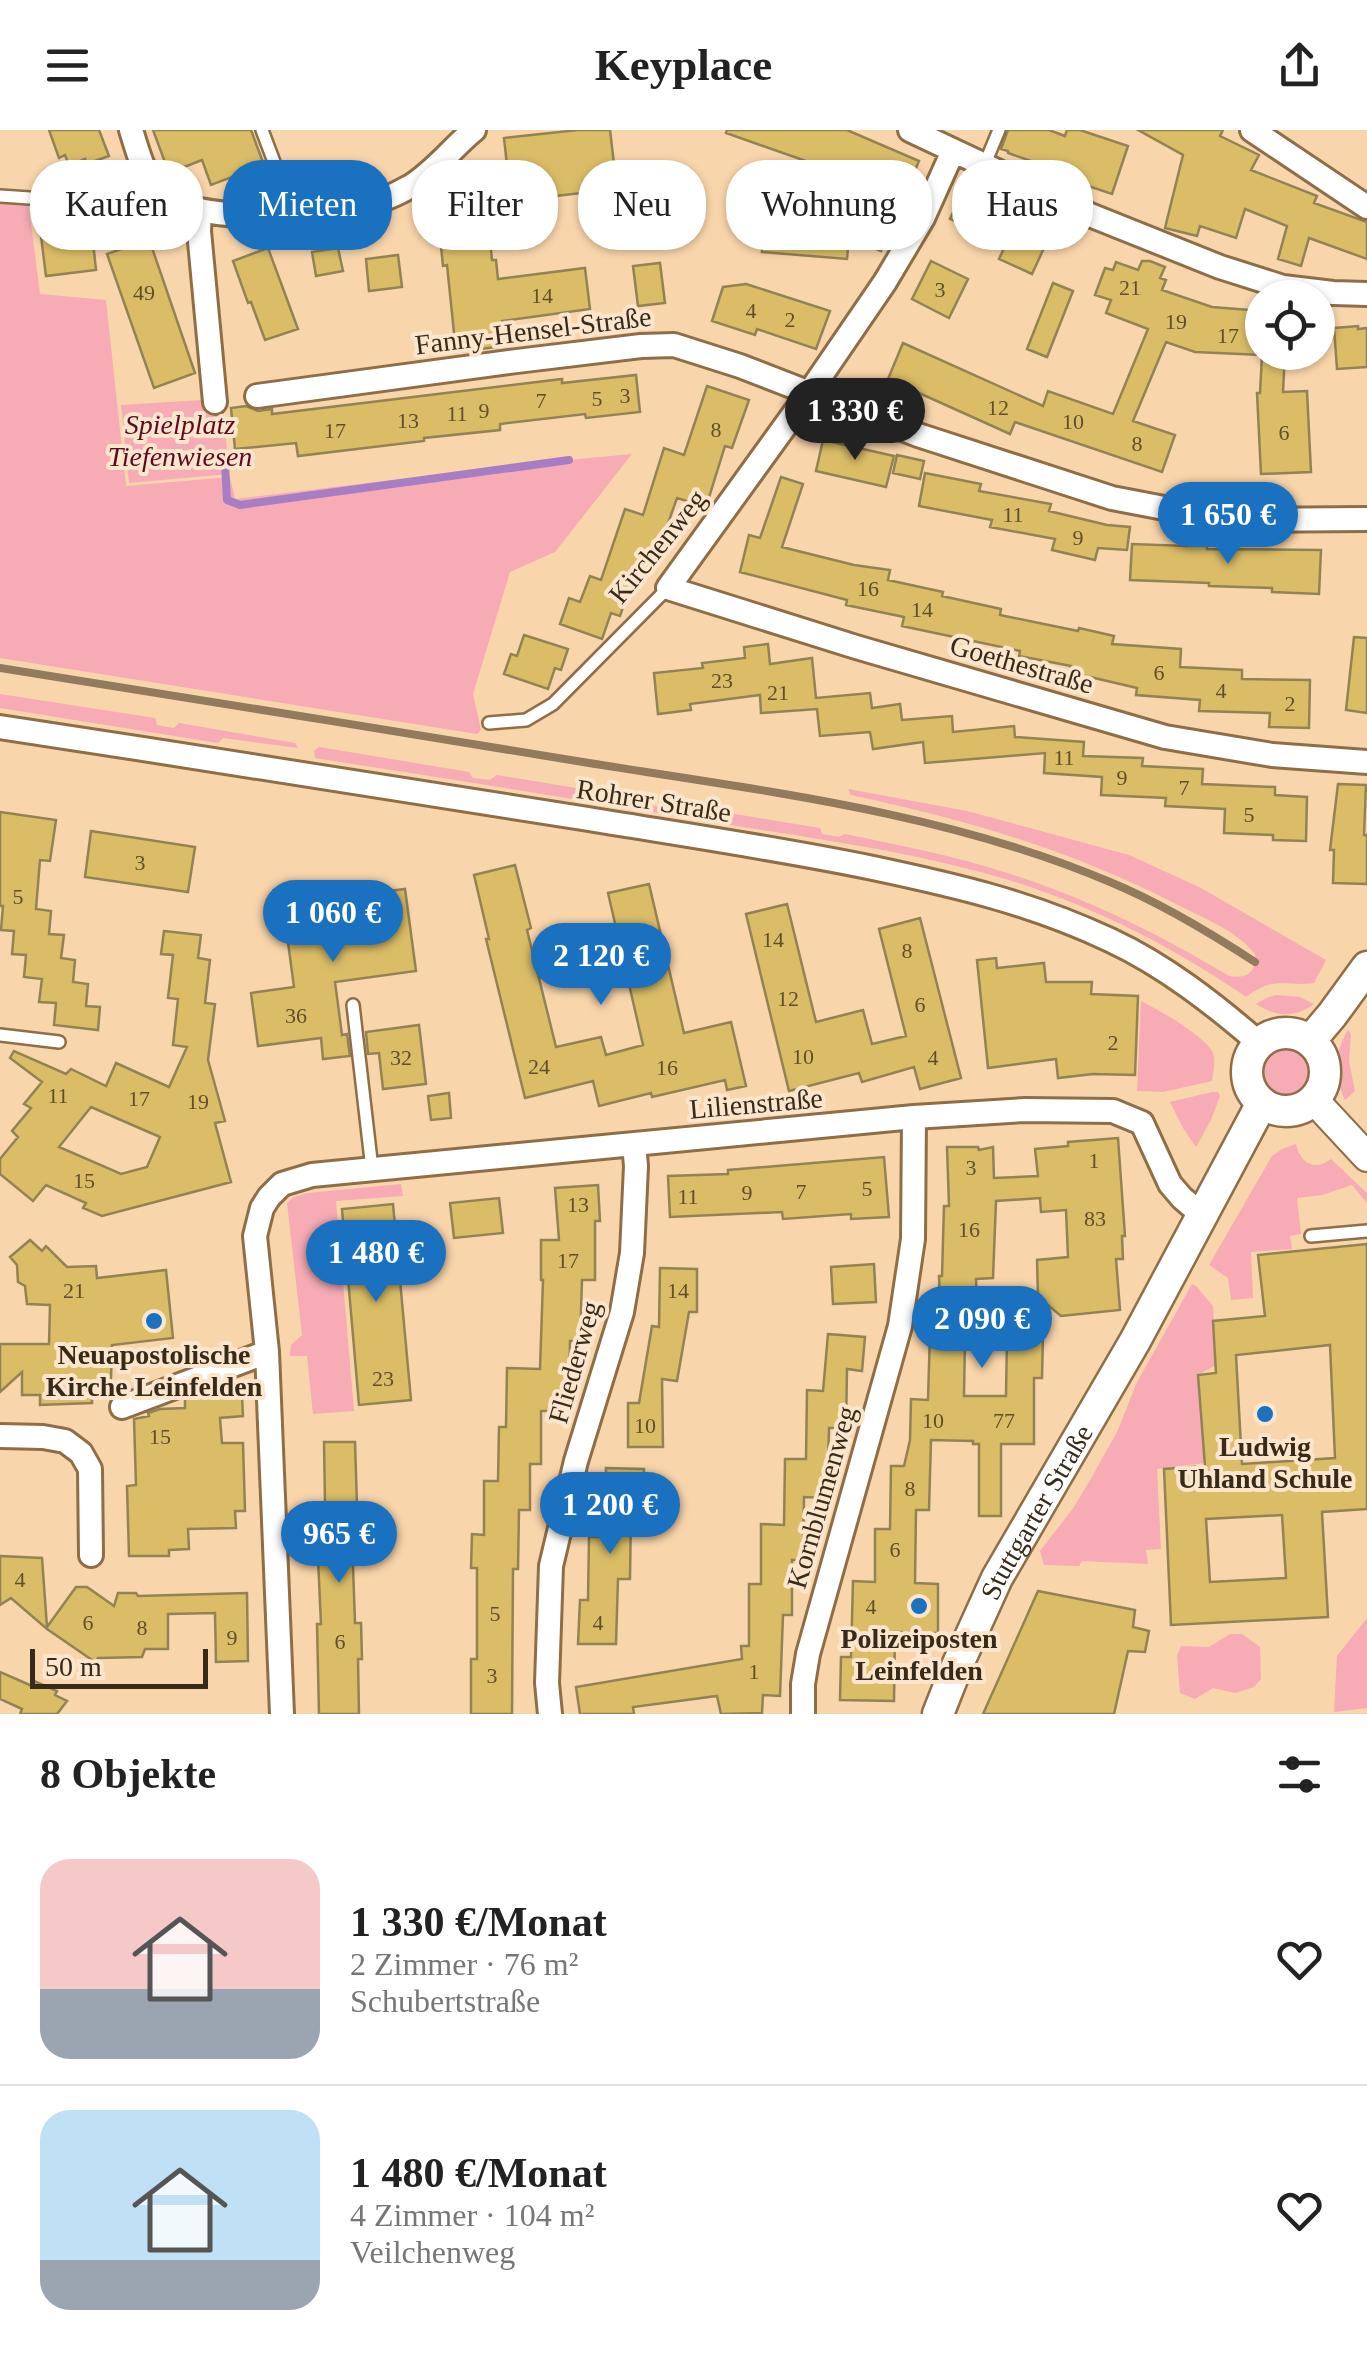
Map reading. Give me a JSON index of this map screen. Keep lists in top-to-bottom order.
{
  "streets": {
    "main road": ["Stuttgarter Straße"],
    "street": [
      "Fanny-Hensel-Straße",
      "Kirchenweg",
      "Goethestraße",
      "Rohrer Straße",
      "Lilienstraße",
      "Fliederweg",
      "Kornblumenweg"
    ]
  },
  "crossings": [
    ["Fanny-Hensel-Straße", "Kirchenweg"],
    ["Kirchenweg", "Goethestraße"],
    ["Rohrer Straße", "Stuttgarter Straße"],
    ["Lilienstraße", "Fliederweg"],
    ["Lilienstraße", "Kornblumenweg"],
    ["Lilienstraße", "Stuttgarter Straße"]
  ],
  "parks": ["Spielplatz Tiefenwiesen"],
  "places": ["Neuapostolische Kirche Leinfelden", "Ludwig Uhland Schule", "Polizeiposten Leinfelden"],
  "house_numbers": [
    "21",
    "3",
    "49",
    "14",
    "4",
    "2",
    "19",
    "17",
    "3",
    "5",
    "7",
    "12",
    "9",
    "11",
    "13",
    "10",
    "8",
    "17",
    "6",
    "8",
    "11",
    "9",
    "16",
    "14",
    "6",
    "23",
    "4",
    "21",
    "2",
    "11",
    "9",
    "7",
    "5",
    "3",
    "5",
    "14",
    "8",
    "12",
    "6",
    "36",
    "2",
    "10",
    "32",
    "4",
    "24",
    "16",
    "11",
    "17",
    "19",
    "1",
    "3",
    "15",
    "5",
    "7",
    "9",
    "11",
    "13",
    "83",
    "16",
    "17",
    "21",
    "14",
    "23",
    "10",
    "77",
    "10",
    "15",
    "8",
    "6",
    "4",
    "4",
    "5",
    "6",
    "4",
    "8",
    "9",
    "6",
    "1",
    "3"
  ],
  "scale_bar": "50 m",
  "page": {
    "header": "Keyplace",
    "chip": [
      "Kaufen",
      "Mieten",
      "Filter",
      "Neu",
      "Wohnung",
      "Haus"
    ],
    "price": [
      "1 330 €",
      "1 650 €",
      "1 060 €",
      "2 120 €",
      "1 480 €",
      "2 090 €",
      "1 200 €",
      "965 €"
    ],
    "scale": "50 m",
    "heading": "8 Objekte",
    "list": [
      {
        "name": "1 330 €/Monat",
        "note": "2 Zimmer · 76 m² · Schubertstraße"
      },
      {
        "name": "1 480 €/Monat",
        "note": "4 Zimmer · 104 m² · Veilchenweg"
      }
    ]
  }
}
